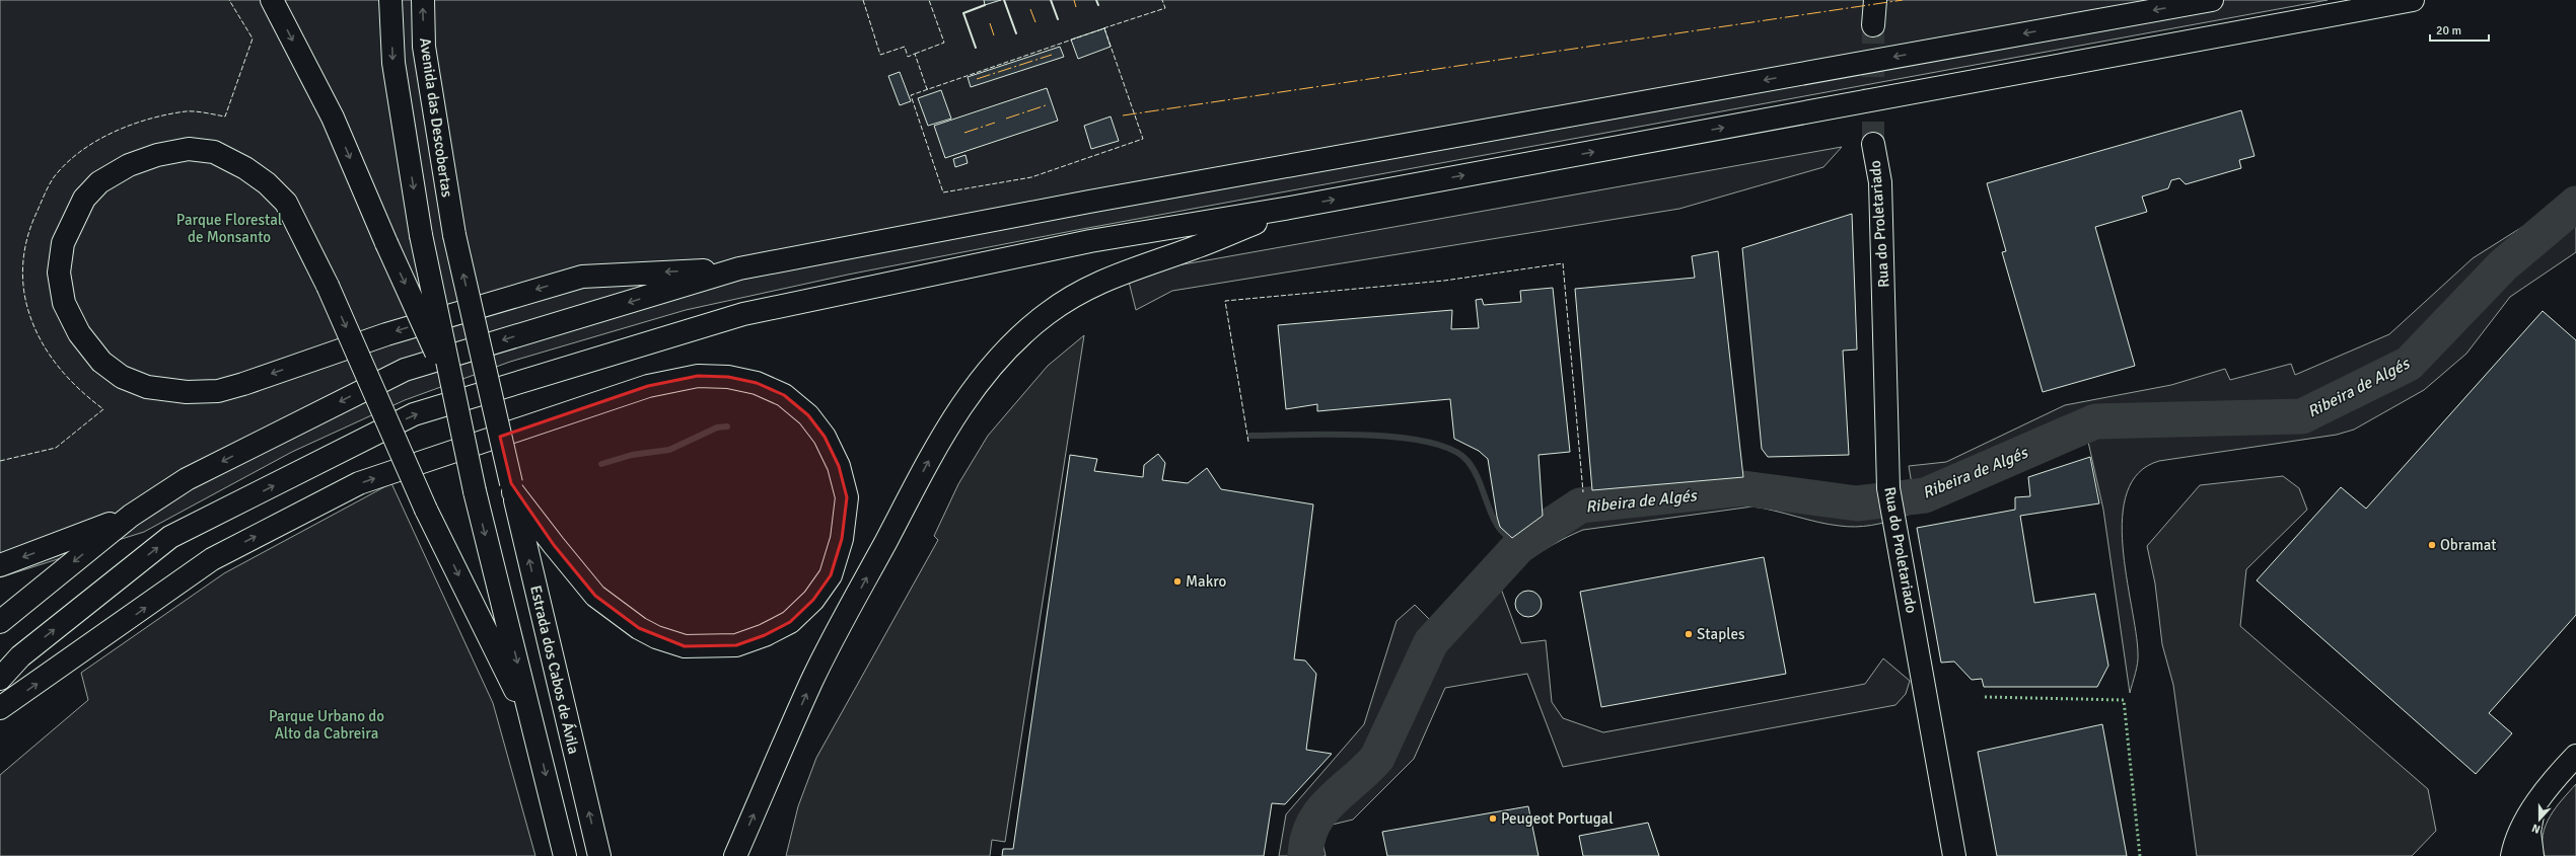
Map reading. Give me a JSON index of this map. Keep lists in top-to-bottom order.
{
  "streets": {
    "main road": ["Avenida das Descobertas", "Rua do Proletariado", "Estrada dos Cabos de Ávila"]
  },
  "crossings": [
    ["Avenida das Descobertas", "Estrada dos Cabos de Ávila"]
  ],
  "water": ["Ribeira de Algés"],
  "parks": ["Parque Florestal de Monsanto", "Parque Urbano do Alto da Cabreira"],
  "places": [
    "Obramat",
    "Makro",
    "Staples",
    "Peugeot Portugal"
  ],
  "scale_bar": "20 m",
  "north": "bottom"
}
